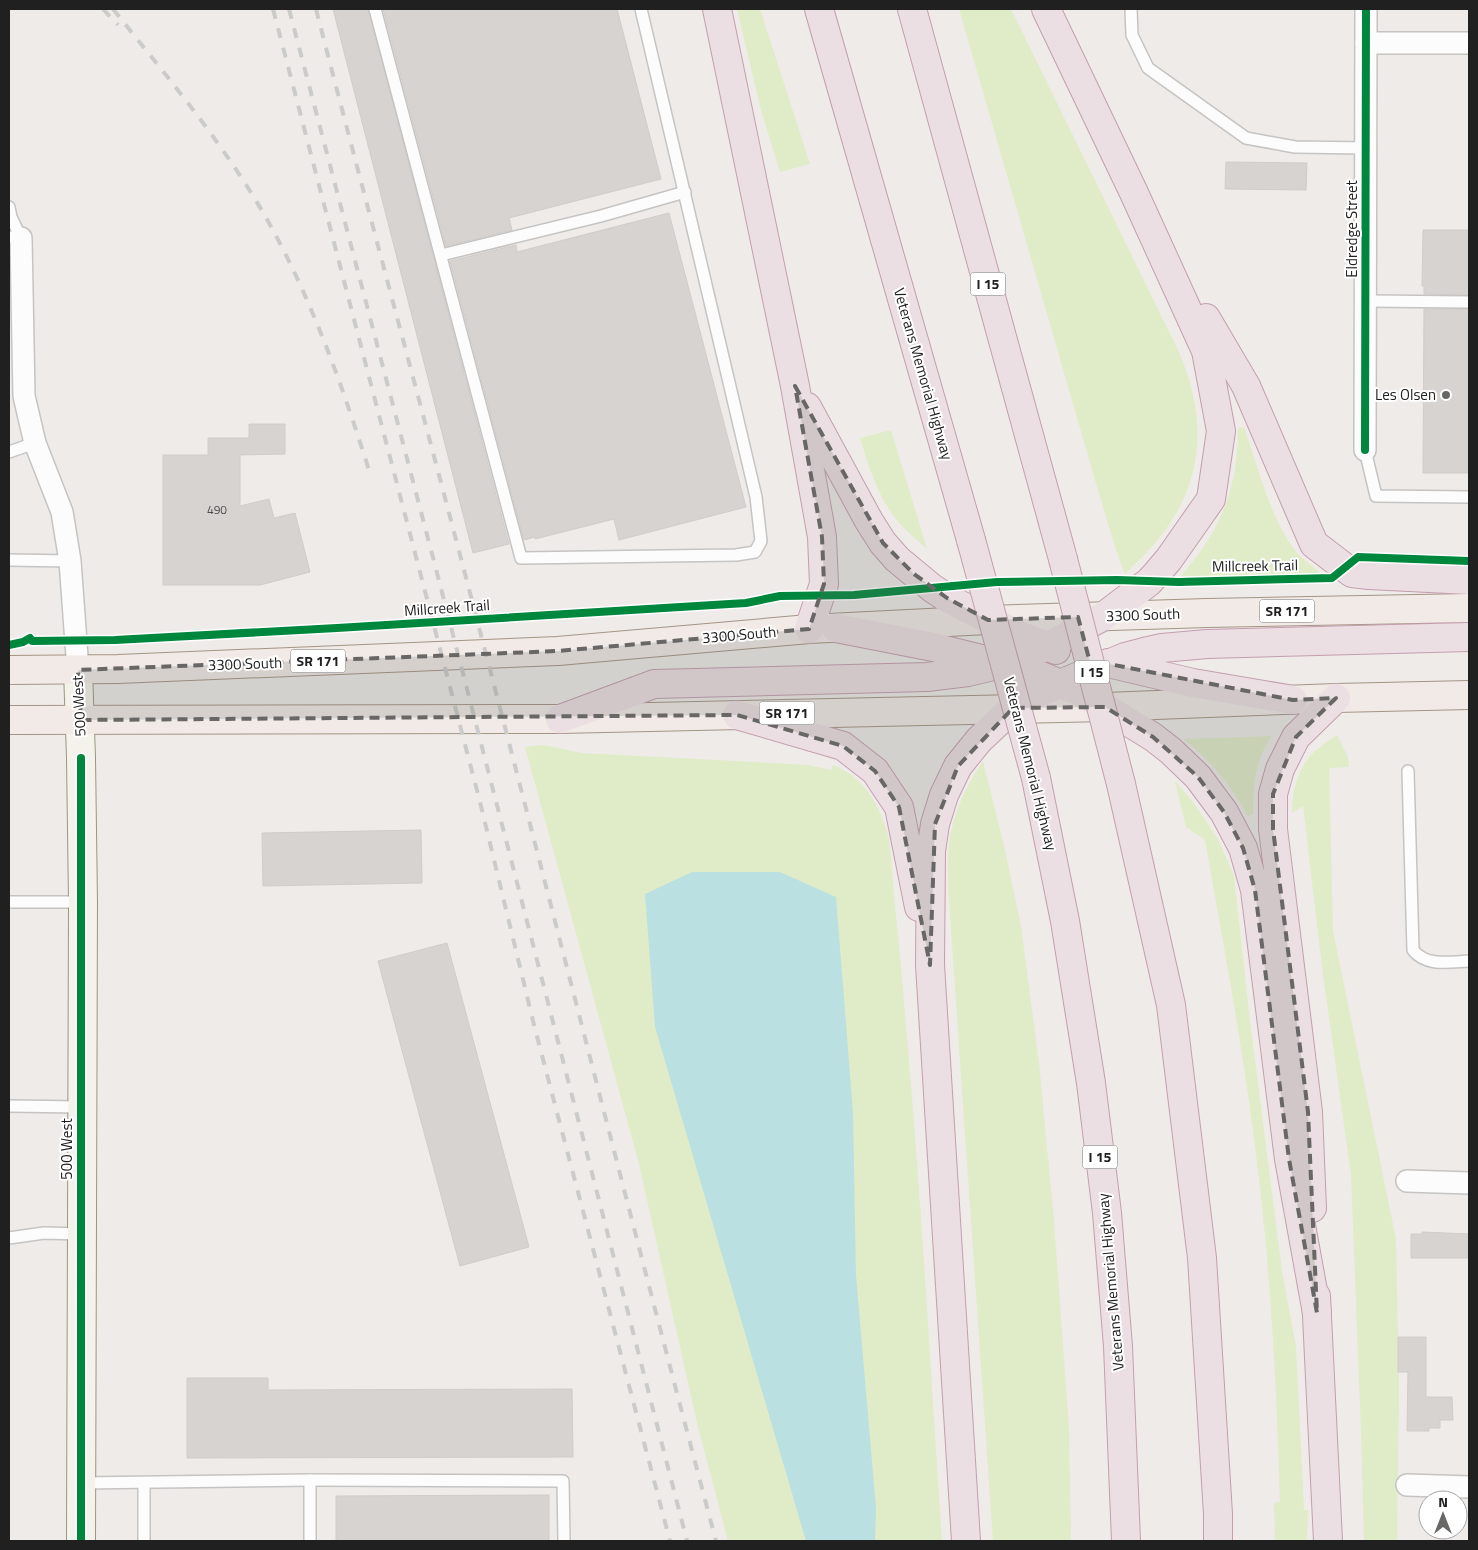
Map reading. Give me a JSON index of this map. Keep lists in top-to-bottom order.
{
  "streets": {
    "highway": ["I 15", "Veterans Memorial Highway"],
    "main road": ["SR 171", "3300 South", "500 West"],
    "street": ["Eldredge Street"],
    "cycle path": ["Millcreek Trail"]
  },
  "crossings": [
    ["SR 171", "500 West"],
    ["3300 South", "500 West"]
  ],
  "places": ["Les Olsen"],
  "house_numbers": ["490"],
  "north": "top"
}
